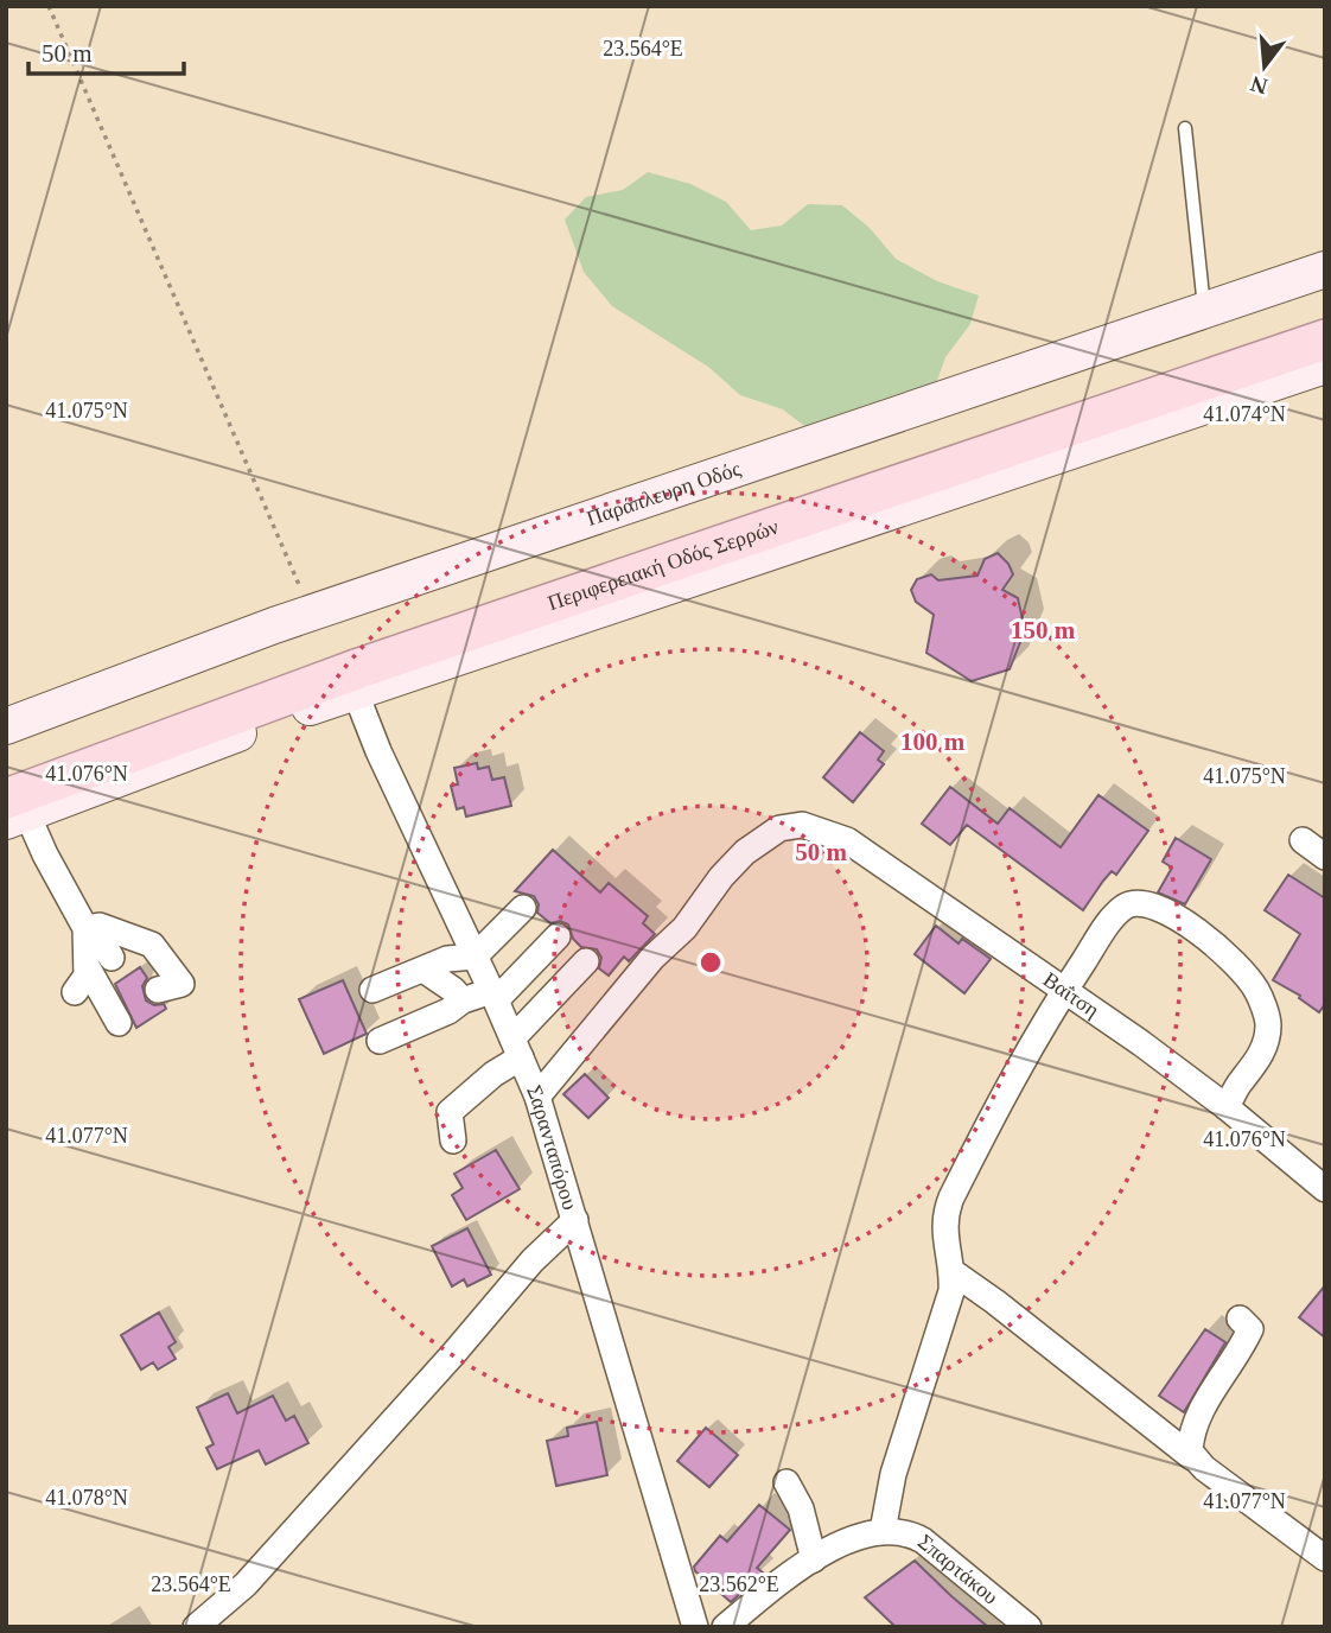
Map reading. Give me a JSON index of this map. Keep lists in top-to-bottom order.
{
  "streets": {
    "main road": ["Περιφερειακή Οδός Σερρών"],
    "street": [
      "Παράπλευρη Οδός",
      "Βαΐτση",
      "Σαρανταπόρου",
      "Σπαρτάκου"
    ]
  },
  "crossings": [
    ["Βαΐτση", "Σαρανταπόρου"]
  ],
  "scale_bar": "50 m",
  "north": "bottom",
  "coordinates": [
    "23.564°E",
    "41.075°N",
    "41.074°N",
    "41.076°N",
    "41.077°N",
    "41.078°N",
    "23.562°E"
  ],
  "rings": ["150 m", "100 m", "50 m"]
}
